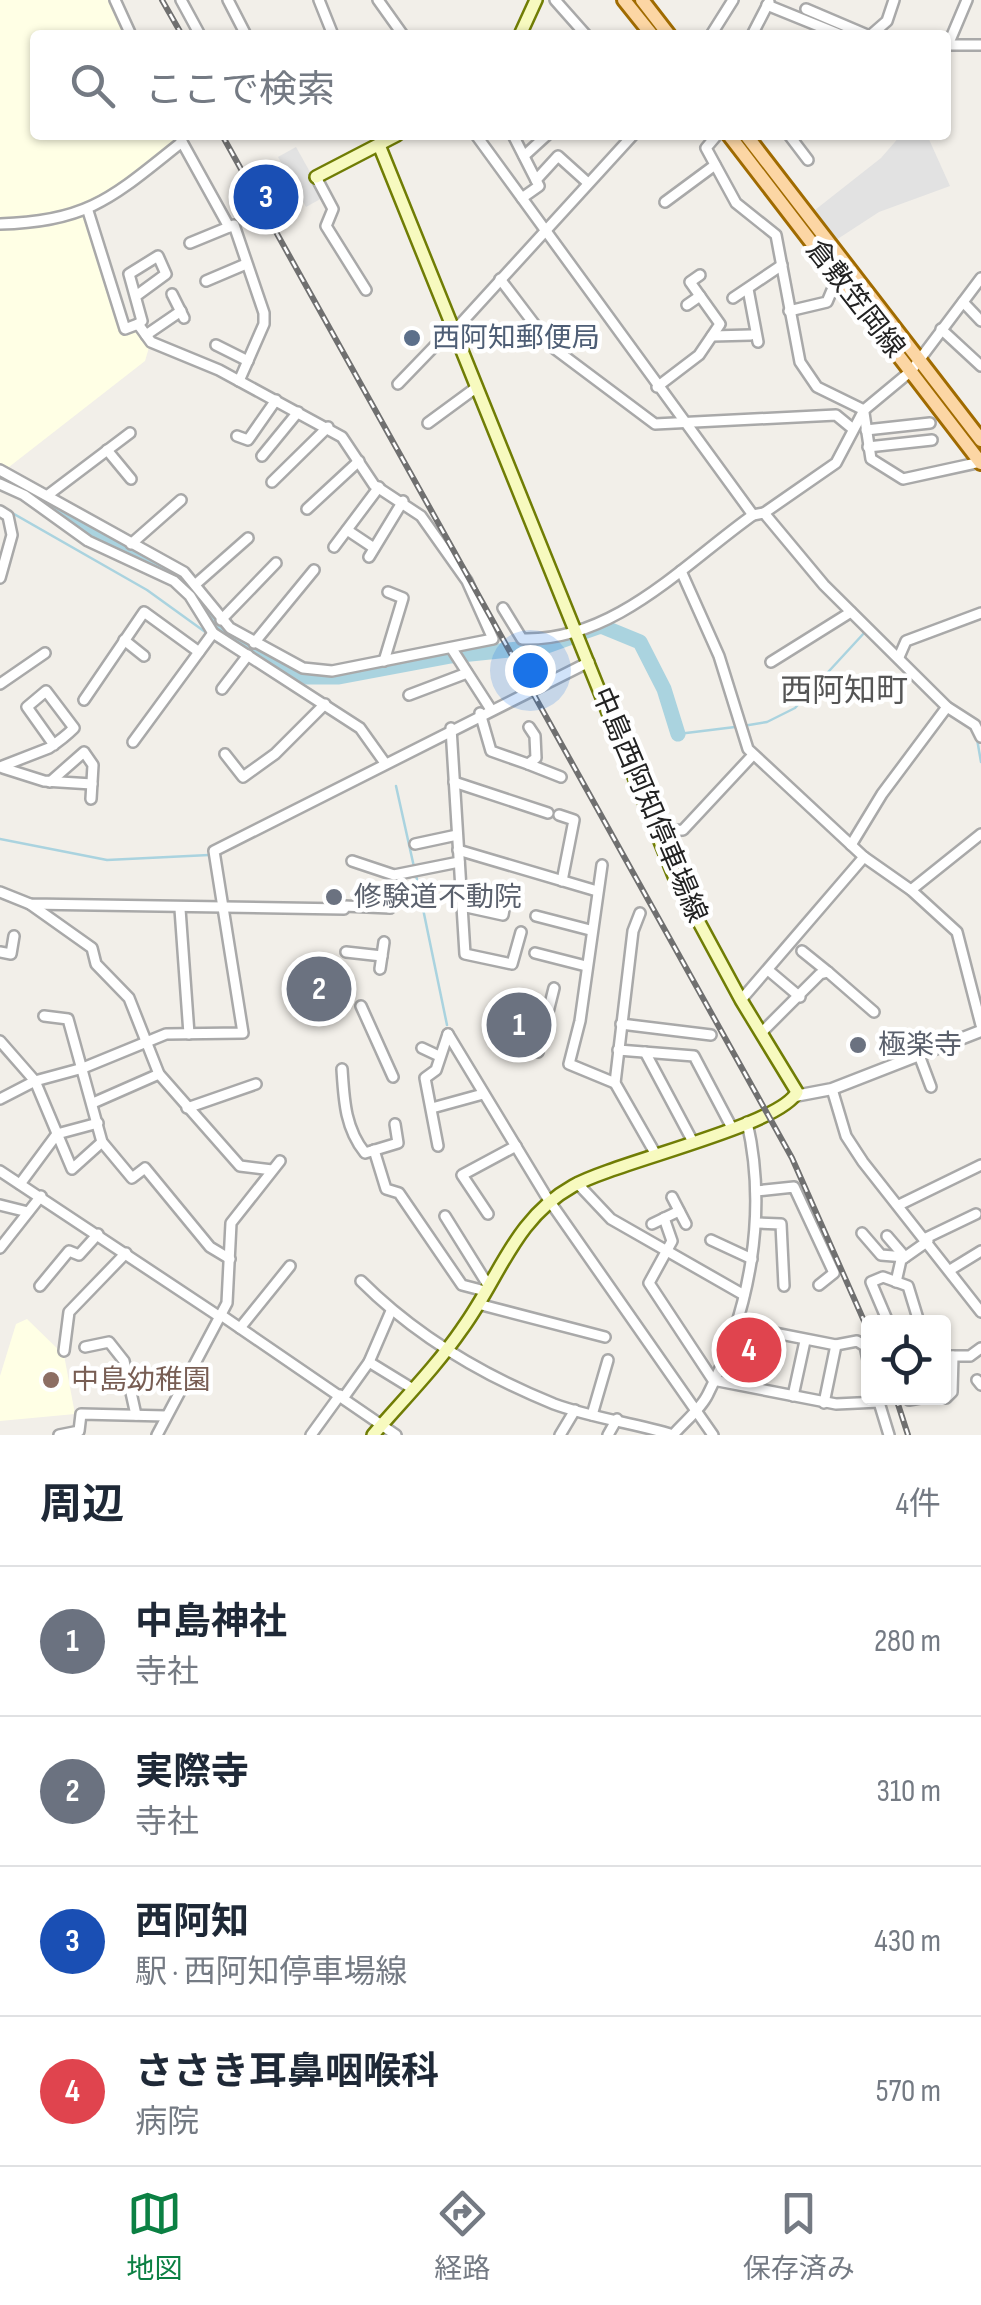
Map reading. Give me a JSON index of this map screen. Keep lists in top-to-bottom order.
{
  "streets": {
    "main road": ["倉敷笠岡線", "中島西阿知停車場線"]
  },
  "districts": ["西阿知町"],
  "places": [
    "西阿知郵便局",
    "修験道不動院",
    "極楽寺",
    "中島幼稚園"
  ],
  "page": {
    "search": "ここで検索",
    "pins": [
      "3",
      "2",
      "1",
      "4"
    ],
    "heading": ["周辺", "4件"],
    "list": [
      {
        "mark": "1",
        "name": "中島神社",
        "note": "寺社",
        "value": "280 m"
      },
      {
        "mark": "2",
        "name": "実際寺",
        "note": "寺社",
        "value": "310 m"
      },
      {
        "mark": "3",
        "name": "西阿知",
        "note": "駅 · 西阿知停車場線",
        "value": "430 m"
      },
      {
        "mark": "4",
        "name": "ささき耳鼻咽喉科",
        "note": "病院",
        "value": "570 m"
      }
    ],
    "nav": ["地図", "経路", "保存済み"]
  }
}
